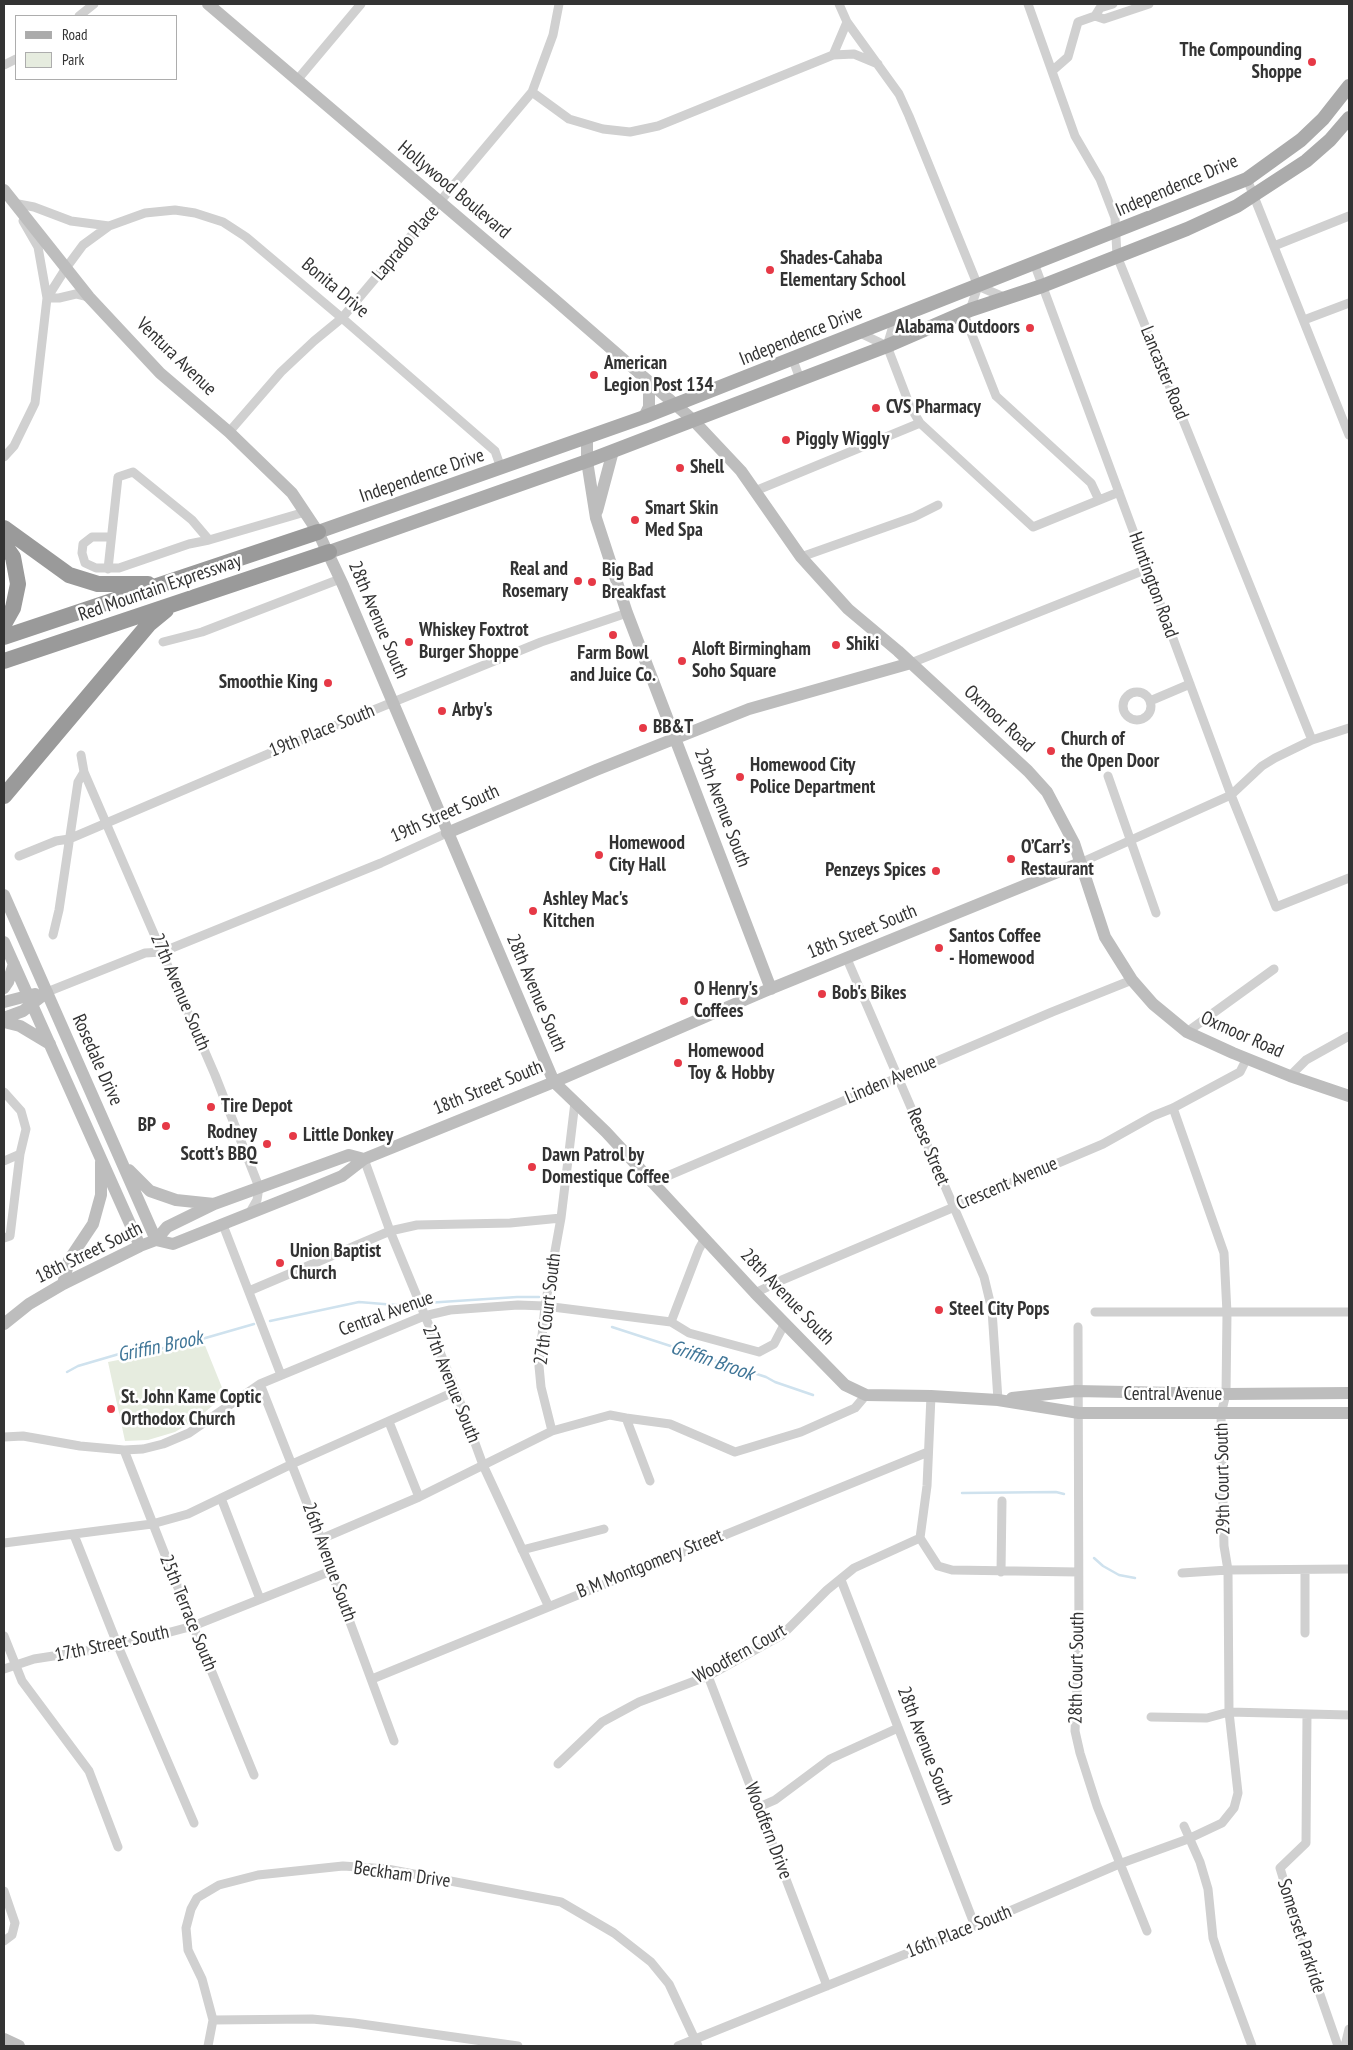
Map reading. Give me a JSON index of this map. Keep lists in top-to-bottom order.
{
  "streets": {
    "highway": ["Red Mountain Expressway"],
    "main road": [
      "Independence Drive",
      "Hollywood Boulevard",
      "Ventura Avenue",
      "28th Avenue South",
      "Oxmoor Road",
      "29th Avenue South",
      "19th Street South",
      "18th Street South",
      "Rosedale Drive",
      "Central Avenue"
    ],
    "street": [
      "Laprado Place",
      "Bonita Drive",
      "Lancaster Road",
      "Huntington Road",
      "19th Place South",
      "27th Avenue South",
      "Linden Avenue",
      "Reese Street",
      "Crescent Avenue",
      "27th Court South",
      "29th Court South",
      "26th Avenue South",
      "B M Montgomery Street",
      "25th Terrace South",
      "17th Street South",
      "Woodfern Court",
      "28th Court South",
      "Woodfern Drive",
      "Beckham Drive",
      "16th Place South",
      "Somerset Parkride"
    ]
  },
  "crossings": [
    ["Independence Drive", "Hollywood Boulevard"],
    ["Independence Drive", "Bonita Drive"],
    ["Independence Drive", "Ventura Avenue"],
    ["Independence Drive", "Lancaster Road"],
    ["Independence Drive", "Huntington Road"],
    ["Independence Drive", "Red Mountain Expressway"],
    ["Independence Drive", "28th Avenue South"],
    ["Independence Drive", "Oxmoor Road"],
    ["Independence Drive", "29th Avenue South"],
    ["Hollywood Boulevard", "Laprado Place"],
    ["Hollywood Boulevard", "Oxmoor Road"],
    ["Laprado Place", "Bonita Drive"],
    ["Laprado Place", "Ventura Avenue"],
    ["Bonita Drive", "Ventura Avenue"],
    ["Ventura Avenue", "Red Mountain Expressway"],
    ["Ventura Avenue", "28th Avenue South"],
    ["Red Mountain Expressway", "28th Avenue South"],
    ["28th Avenue South", "19th Place South"],
    ["28th Avenue South", "19th Street South"],
    ["28th Avenue South", "18th Street South"],
    ["28th Avenue South", "Linden Avenue"],
    ["28th Avenue South", "Crescent Avenue"],
    ["28th Avenue South", "27th Court South"],
    ["28th Avenue South", "Central Avenue"],
    ["28th Avenue South", "Woodfern Court"],
    ["28th Avenue South", "16th Place South"],
    ["Oxmoor Road", "19th Street South"],
    ["Oxmoor Road", "18th Street South"],
    ["Oxmoor Road", "Linden Avenue"],
    ["Oxmoor Road", "Crescent Avenue"],
    ["19th Place South", "29th Avenue South"],
    ["19th Place South", "27th Avenue South"],
    ["29th Avenue South", "19th Street South"],
    ["29th Avenue South", "18th Street South"],
    ["19th Street South", "27th Avenue South"],
    ["19th Street South", "Rosedale Drive"],
    ["18th Street South", "27th Avenue South"],
    ["18th Street South", "Rosedale Drive"],
    ["18th Street South", "Reese Street"],
    ["27th Avenue South", "Central Avenue"],
    ["27th Avenue South", "B M Montgomery Street"],
    ["Linden Avenue", "Reese Street"],
    ["Reese Street", "Crescent Avenue"],
    ["Reese Street", "Central Avenue"],
    ["Crescent Avenue", "29th Court South"],
    ["27th Court South", "Central Avenue"],
    ["Central Avenue", "29th Court South"],
    ["Central Avenue", "26th Avenue South"],
    ["Central Avenue", "25th Terrace South"],
    ["Central Avenue", "28th Court South"],
    ["29th Court South", "16th Place South"],
    ["26th Avenue South", "B M Montgomery Street"],
    ["26th Avenue South", "17th Street South"],
    ["25th Terrace South", "17th Street South"],
    ["Woodfern Court", "Woodfern Drive"],
    ["28th Court South", "16th Place South"],
    ["Woodfern Drive", "16th Place South"],
    ["Beckham Drive", "16th Place South"]
  ],
  "water": ["Griffin Brook"],
  "places": [
    "The Compounding Shoppe",
    "Shades-Cahaba Elementary School",
    "Alabama Outdoors",
    "American Legion Post 134",
    "CVS Pharmacy",
    "Piggly Wiggly",
    "Shell",
    "Smart Skin Med Spa",
    "Real and Rosemary",
    "Big Bad Breakfast",
    "Farm Bowl and Juice Co.",
    "Whiskey Foxtrot Burger Shoppe",
    "Shiki",
    "Aloft Birmingham Soho Square",
    "Smoothie King",
    "Arby's",
    "BB&T",
    "Church of the Open Door",
    "Homewood City Police Department",
    "Homewood City Hall",
    "O’Carr’s Restaurant",
    "Penzeys Spices",
    "Ashley Mac's Kitchen",
    "Santos Coffee - Homewood",
    "Bob's Bikes",
    "O Henry's Coffees",
    "Homewood Toy & Hobby",
    "Tire Depot",
    "BP",
    "Little Donkey",
    "Rodney Scott's BBQ",
    "Dawn Patrol by Domestique Coffee",
    "Union Baptist Church",
    "Steel City Pops",
    "St. John Kame Coptic Orthodox Church"
  ],
  "legend": ["Road", "Park"]
}
